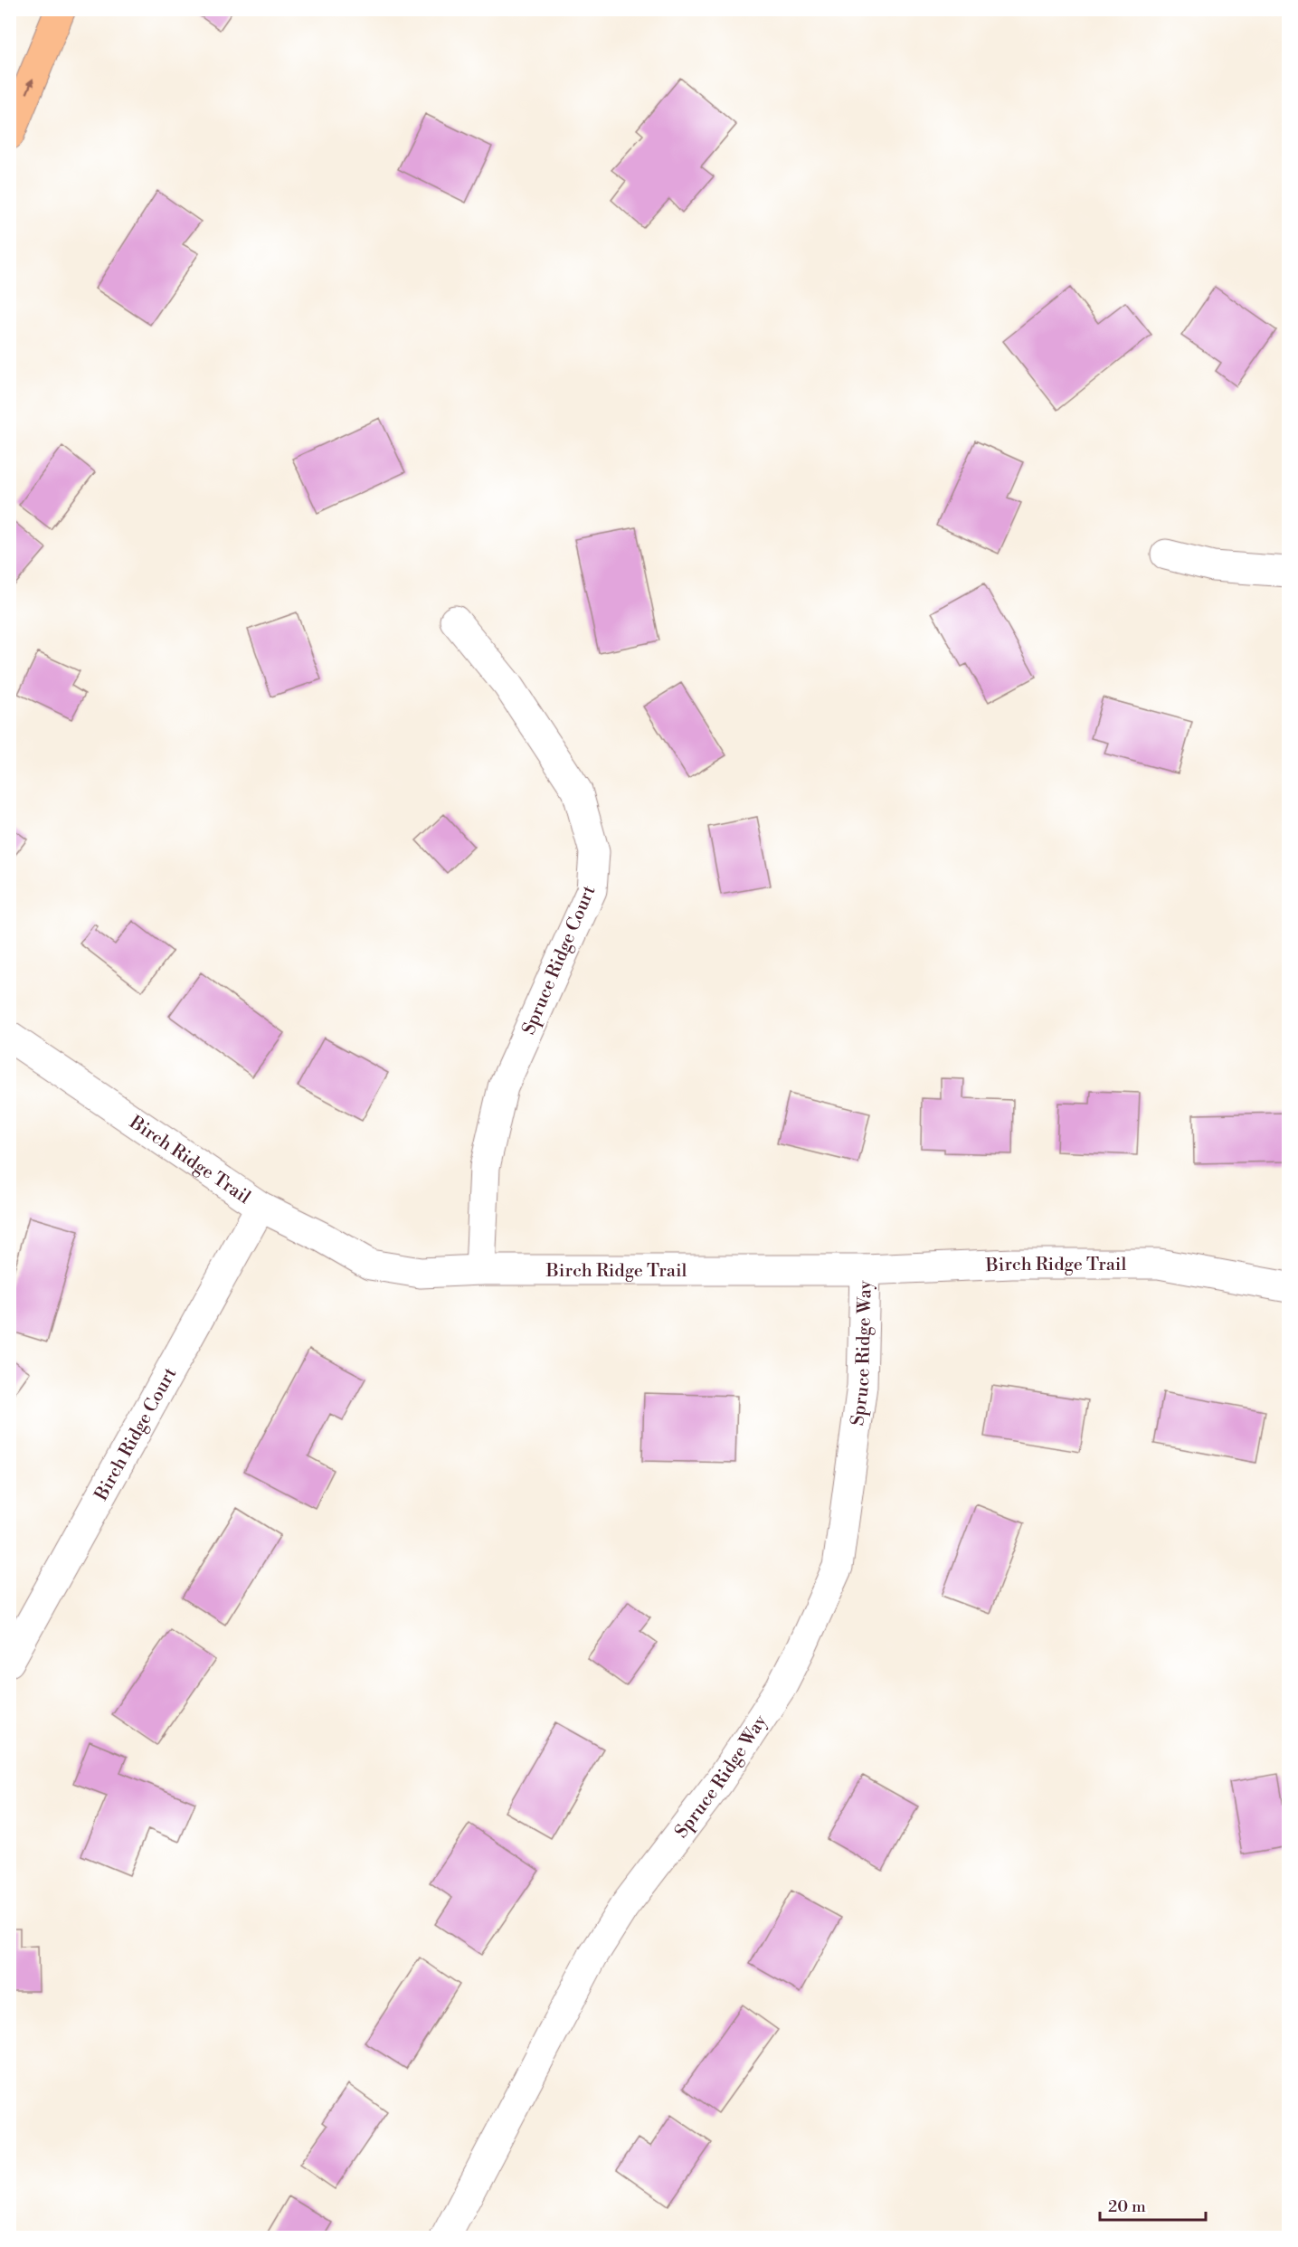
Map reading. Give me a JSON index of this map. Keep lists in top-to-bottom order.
{
  "streets": {
    "street": [
      "Spruce Ridge Court",
      "Birch Ridge Trail",
      "Spruce Ridge Way",
      "Birch Ridge Court"
    ]
  },
  "crossings": [
    ["Spruce Ridge Court", "Birch Ridge Trail"],
    ["Birch Ridge Trail", "Spruce Ridge Way"],
    ["Birch Ridge Trail", "Birch Ridge Court"]
  ],
  "scale_bar": "20 m"
}
